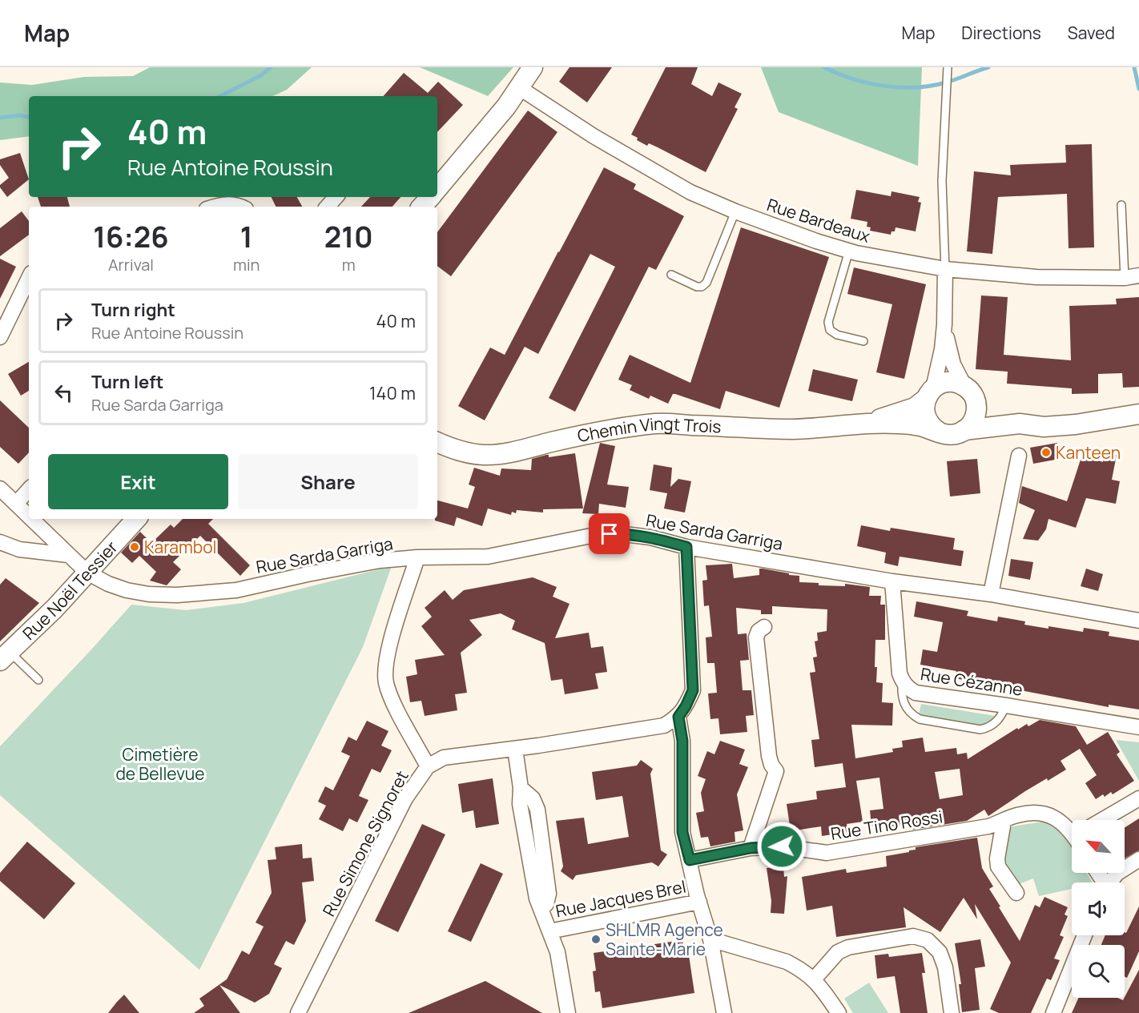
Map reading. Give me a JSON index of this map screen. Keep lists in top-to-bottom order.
{
  "streets": {
    "main road": ["Chemin Vingt Trois", "Rue Noël Tessier"],
    "street": [
      "Rue Bardeaux",
      "Rue Sarda Garriga",
      "Rue Cézanne",
      "Rue Tino Rossi",
      "Rue Simone Signoret",
      "Rue Jacques Brel"
    ]
  },
  "crossings": [
    ["Rue Sarda Garriga", "Rue Noël Tessier"],
    ["Rue Sarda Garriga", "Rue Cézanne"]
  ],
  "parks": ["Cimetière de Bellevue"],
  "places": ["Kanteen", "Karambol", "SHLMR Agence Sainte-Marie"],
  "north": "top left",
  "page": {
    "header": "Map",
    "nav": ["Map", "Directions", "Saved"],
    "turn": ["40 m", "Rue Antoine Roussin"],
    "eta": [
      "16:26",
      "Arrival",
      "1",
      "min",
      "210",
      "m"
    ],
    "list": [
      {
        "name": "Turn right",
        "note": "Rue Antoine Roussin",
        "value": "40 m"
      },
      {
        "name": "Turn left",
        "note": "Rue Sarda Garriga",
        "value": "140 m"
      }
    ],
    "buttons": ["Exit", "Share"]
  }
}
